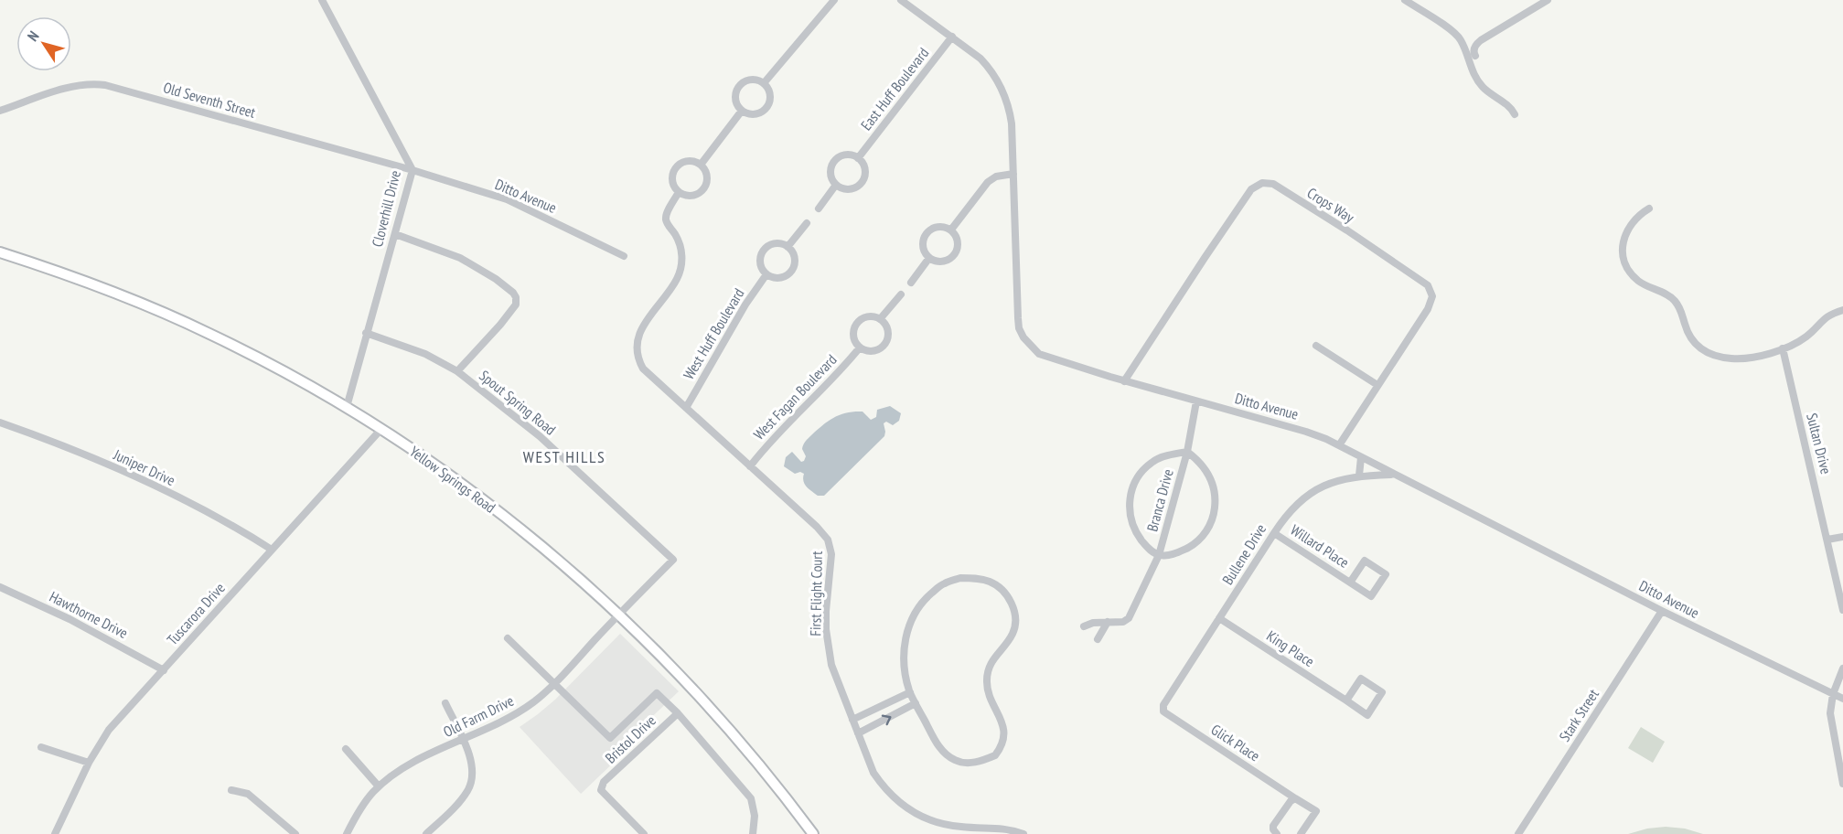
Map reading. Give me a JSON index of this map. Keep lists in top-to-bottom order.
{
  "streets": {
    "main road": ["Yellow Springs Road"],
    "street": [
      "East Huff Boulevard",
      "Old Seventh Street",
      "Ditto Avenue",
      "Crops Way",
      "Cloverhill Drive",
      "West Huff Boulevard",
      "West Fagan Boulevard",
      "Spout Spring Road",
      "Sultan Drive",
      "Juniper Drive",
      "Branca Drive",
      "Willard Place",
      "Bullene Drive",
      "First Flight Court",
      "Tuscarora Drive",
      "Hawthorne Drive",
      "King Place",
      "Stark Street",
      "Old Farm Drive",
      "Bristol Drive",
      "Glick Place"
    ]
  },
  "crossings": [
    ["East Huff Boulevard", "Ditto Avenue"],
    ["Old Seventh Street", "Ditto Avenue"],
    ["Old Seventh Street", "Cloverhill Drive"],
    ["Ditto Avenue", "Crops Way"],
    ["Ditto Avenue", "Cloverhill Drive"],
    ["Ditto Avenue", "Branca Drive"],
    ["Ditto Avenue", "Bullene Drive"],
    ["Ditto Avenue", "Stark Street"],
    ["Cloverhill Drive", "Spout Spring Road"],
    ["Cloverhill Drive", "Yellow Springs Road"],
    ["West Huff Boulevard", "First Flight Court"],
    ["West Fagan Boulevard", "First Flight Court"],
    ["Spout Spring Road", "Yellow Springs Road"],
    ["Spout Spring Road", "Old Farm Drive"],
    ["Juniper Drive", "Tuscarora Drive"],
    ["Yellow Springs Road", "Tuscarora Drive"],
    ["Yellow Springs Road", "Old Farm Drive"],
    ["Willard Place", "Bullene Drive"],
    ["Bullene Drive", "King Place"],
    ["Bullene Drive", "Glick Place"],
    ["Tuscarora Drive", "Hawthorne Drive"],
    ["Old Farm Drive", "Bristol Drive"]
  ],
  "districts": ["WEST HILLS"],
  "north": "top left"
}
